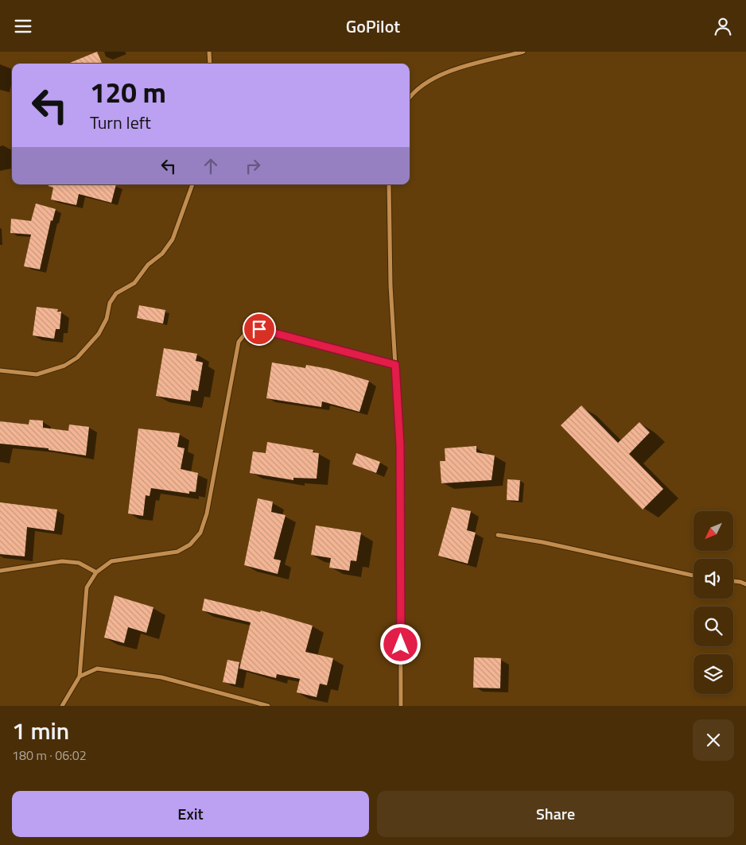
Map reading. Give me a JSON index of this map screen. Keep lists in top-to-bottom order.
{
  "north": "bottom left",
  "page": {
    "header": "GoPilot",
    "turn": ["120 m", "Turn left"],
    "heading": ["1 min", "180 m · 06:02"],
    "buttons": ["Exit", "Share"]
  }
}
